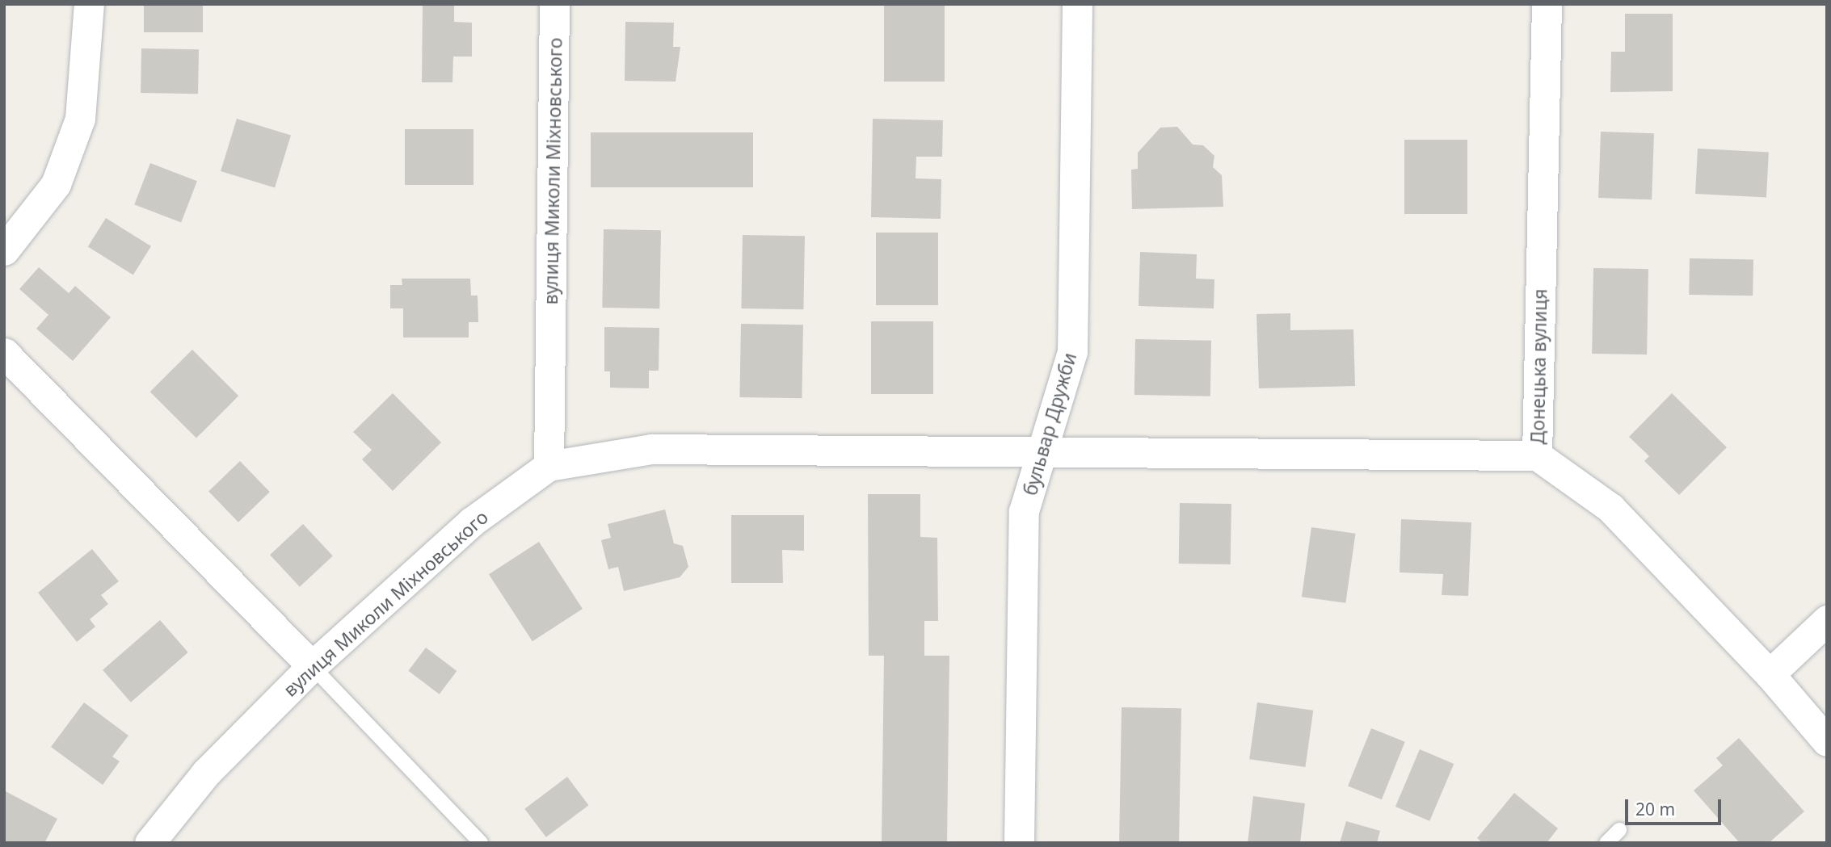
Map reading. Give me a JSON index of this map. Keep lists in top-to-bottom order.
{
  "streets": {
    "street": ["вулиця Миколи Міхновського", "Донецька вулиця", "бульвар Дружби"]
  },
  "scale_bar": "20 m"
}
